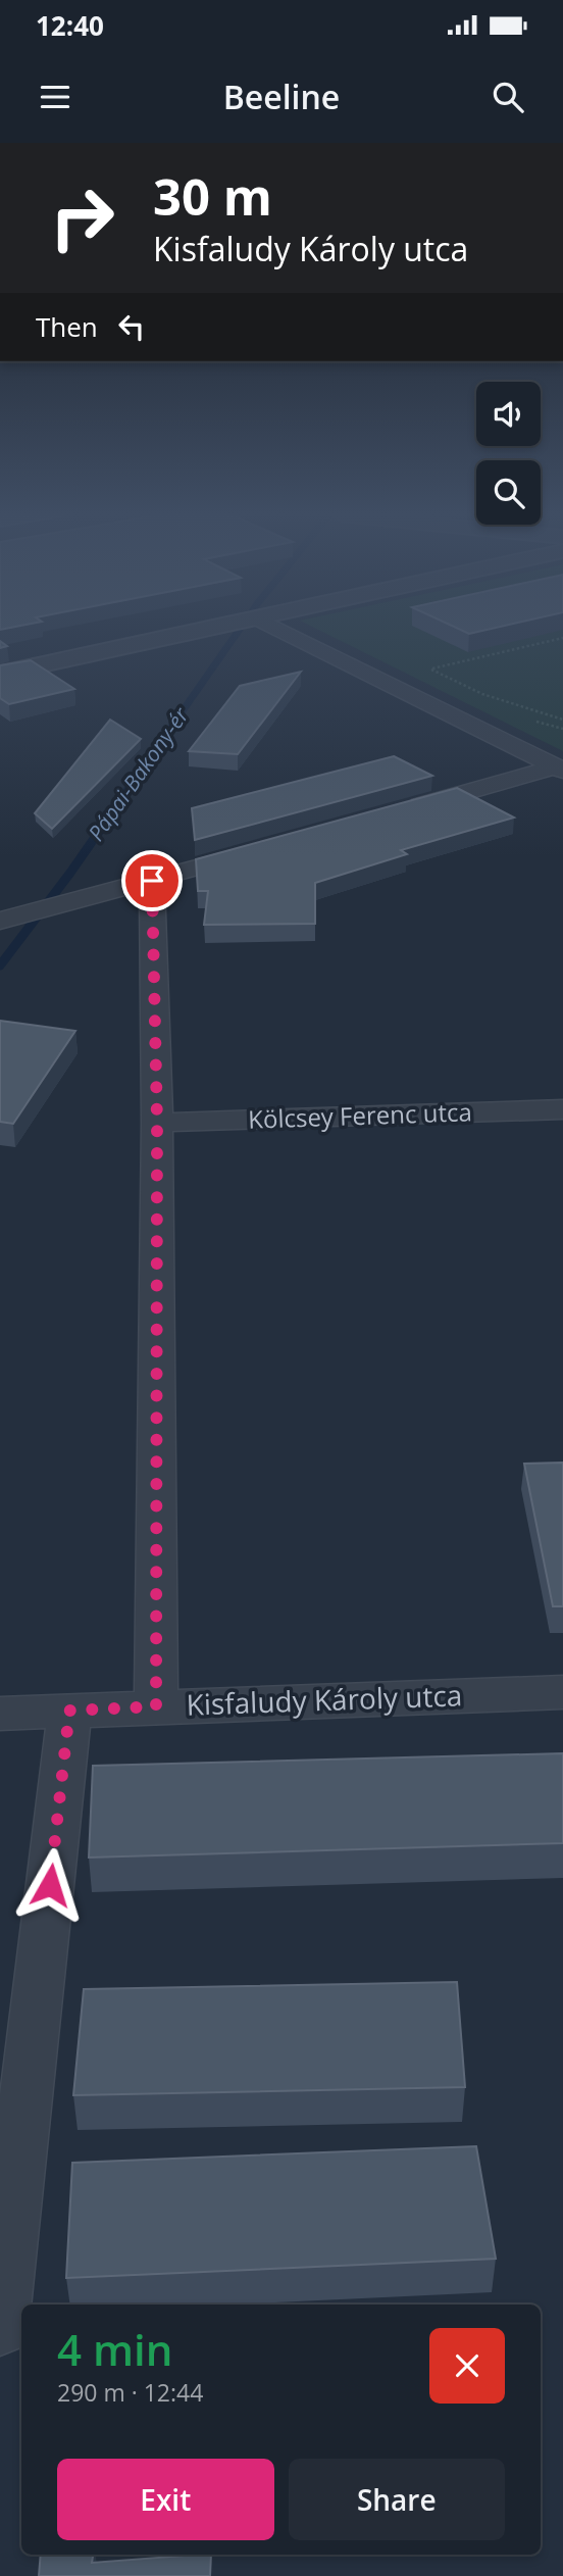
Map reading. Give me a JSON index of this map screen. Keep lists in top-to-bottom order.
{
  "streets": {
    "street": ["Kölcsey Ferenc utca", "Kisfaludy Károly utca"]
  },
  "water": ["Pápai-Bakony-ér"],
  "page": {
    "status": "12:40",
    "header": "Beeline",
    "turn": ["30 m", "Kisfaludy Károly utca"],
    "then": "Then",
    "heading": ["4 min", "290 m · 12:44"],
    "buttons": ["Exit", "Share"]
  }
}
